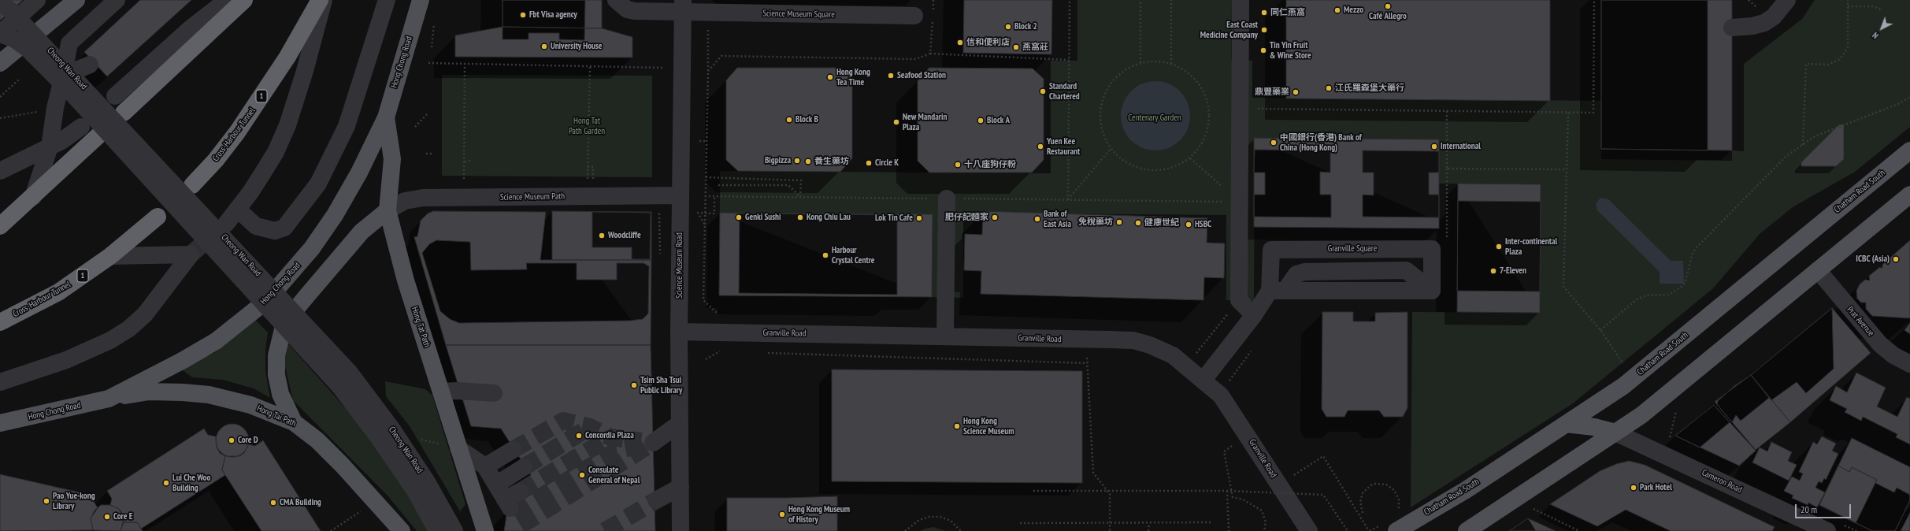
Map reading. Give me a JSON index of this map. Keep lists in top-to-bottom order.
{
  "streets": {
    "highway": ["1", "Cross-Harbour Tunnel"],
    "main road": [
      "Hong Chong Road",
      "Chatham Road South",
      "Hong Tat Path",
      "Hong Tai Path"
    ],
    "street": [
      "Science Museum Square",
      "Cheong Wan Road",
      "Science Museum Path",
      "Granville Square",
      "Science Museum Road",
      "Prat Avenue",
      "Granville Road",
      "Cameron Road"
    ]
  },
  "crossings": [
    ["Science Museum Square", "Science Museum Road"],
    ["Hong Chong Road", "Hong Tat Path"],
    ["Hong Chong Road", "Hong Tai Path"],
    ["Science Museum Path", "Science Museum Road"],
    ["Science Museum Path", "Hong Tat Path"],
    ["Science Museum Road", "Granville Road"]
  ],
  "parks": ["Centenary Garden", "Hong Tat Path Garden"],
  "places": [
    "Café Allegro",
    "Mezzo",
    "同仁燕窩",
    "Fbt Visa agency",
    "Block 2",
    "East Coast Medicine Company",
    "信和便利店",
    "University House",
    "燕窩莊",
    "Tin Yin Fruit & Wine Store",
    "Seafood Station",
    "Hong Kong Tea Time",
    "江氏羅森堡大藥行",
    "Standard Chartered",
    "鼎豐藥業",
    "Block B",
    "Block A",
    "New Mandarin Plaza",
    "中國銀行(香港) Bank of China (Hong Kong)",
    "Yuen Kee Restaurant",
    "International",
    "Bigpizza",
    "養生藥坊",
    "Circle K",
    "十八座狗仔粉",
    "Genki Sushi",
    "Kong Chiu Lau",
    "肥仔記麵家",
    "Lok Tin Cafe",
    "Bank of East Asia",
    "免稅藥坊",
    "健康世紀",
    "HSBC",
    "Woodcliffe",
    "Inter-continental Plaza",
    "Harbour Crystal Centre",
    "ICBC (Asia)",
    "7-Eleven",
    "Tsim Sha Tsui Public Library",
    "Hong Kong Science Museum",
    "Concordia Plaza",
    "Core D",
    "Consulate General of Nepal",
    "Lui Che Woo Building",
    "Park Hotel",
    "Pao Yue-kong Library",
    "CMA Building",
    "Hong Kong Museum of History",
    "Core E"
  ],
  "scale_bar": "20 m",
  "north": "bottom left"
}
